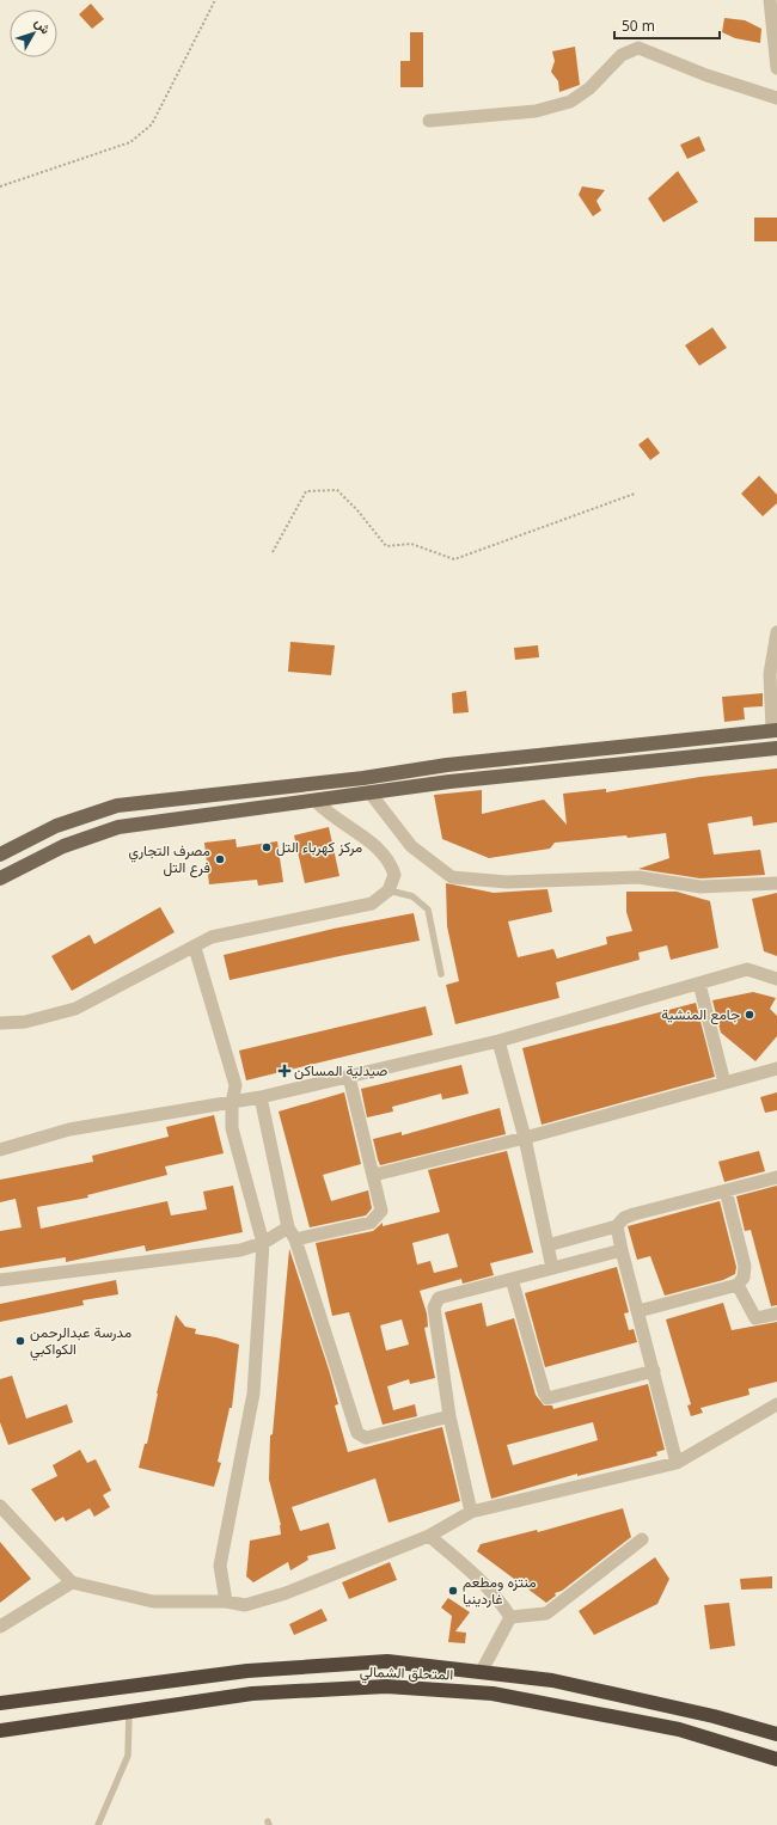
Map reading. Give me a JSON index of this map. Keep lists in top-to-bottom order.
{
  "streets": {
    "highway": ["المتحلق الشمالي"]
  },
  "places": {
    "other": [
      "مركز كهرباء التل",
      "مصرف التجاري فرع التل",
      "جامع المنشية",
      "مدرسة عبدالرحمن الكواكبي",
      "منتزه ومطعم غاردينيا"
    ],
    "health": ["صيدلية المساكن"]
  },
  "scale_bar": "50 m",
  "north": "top right"
}
